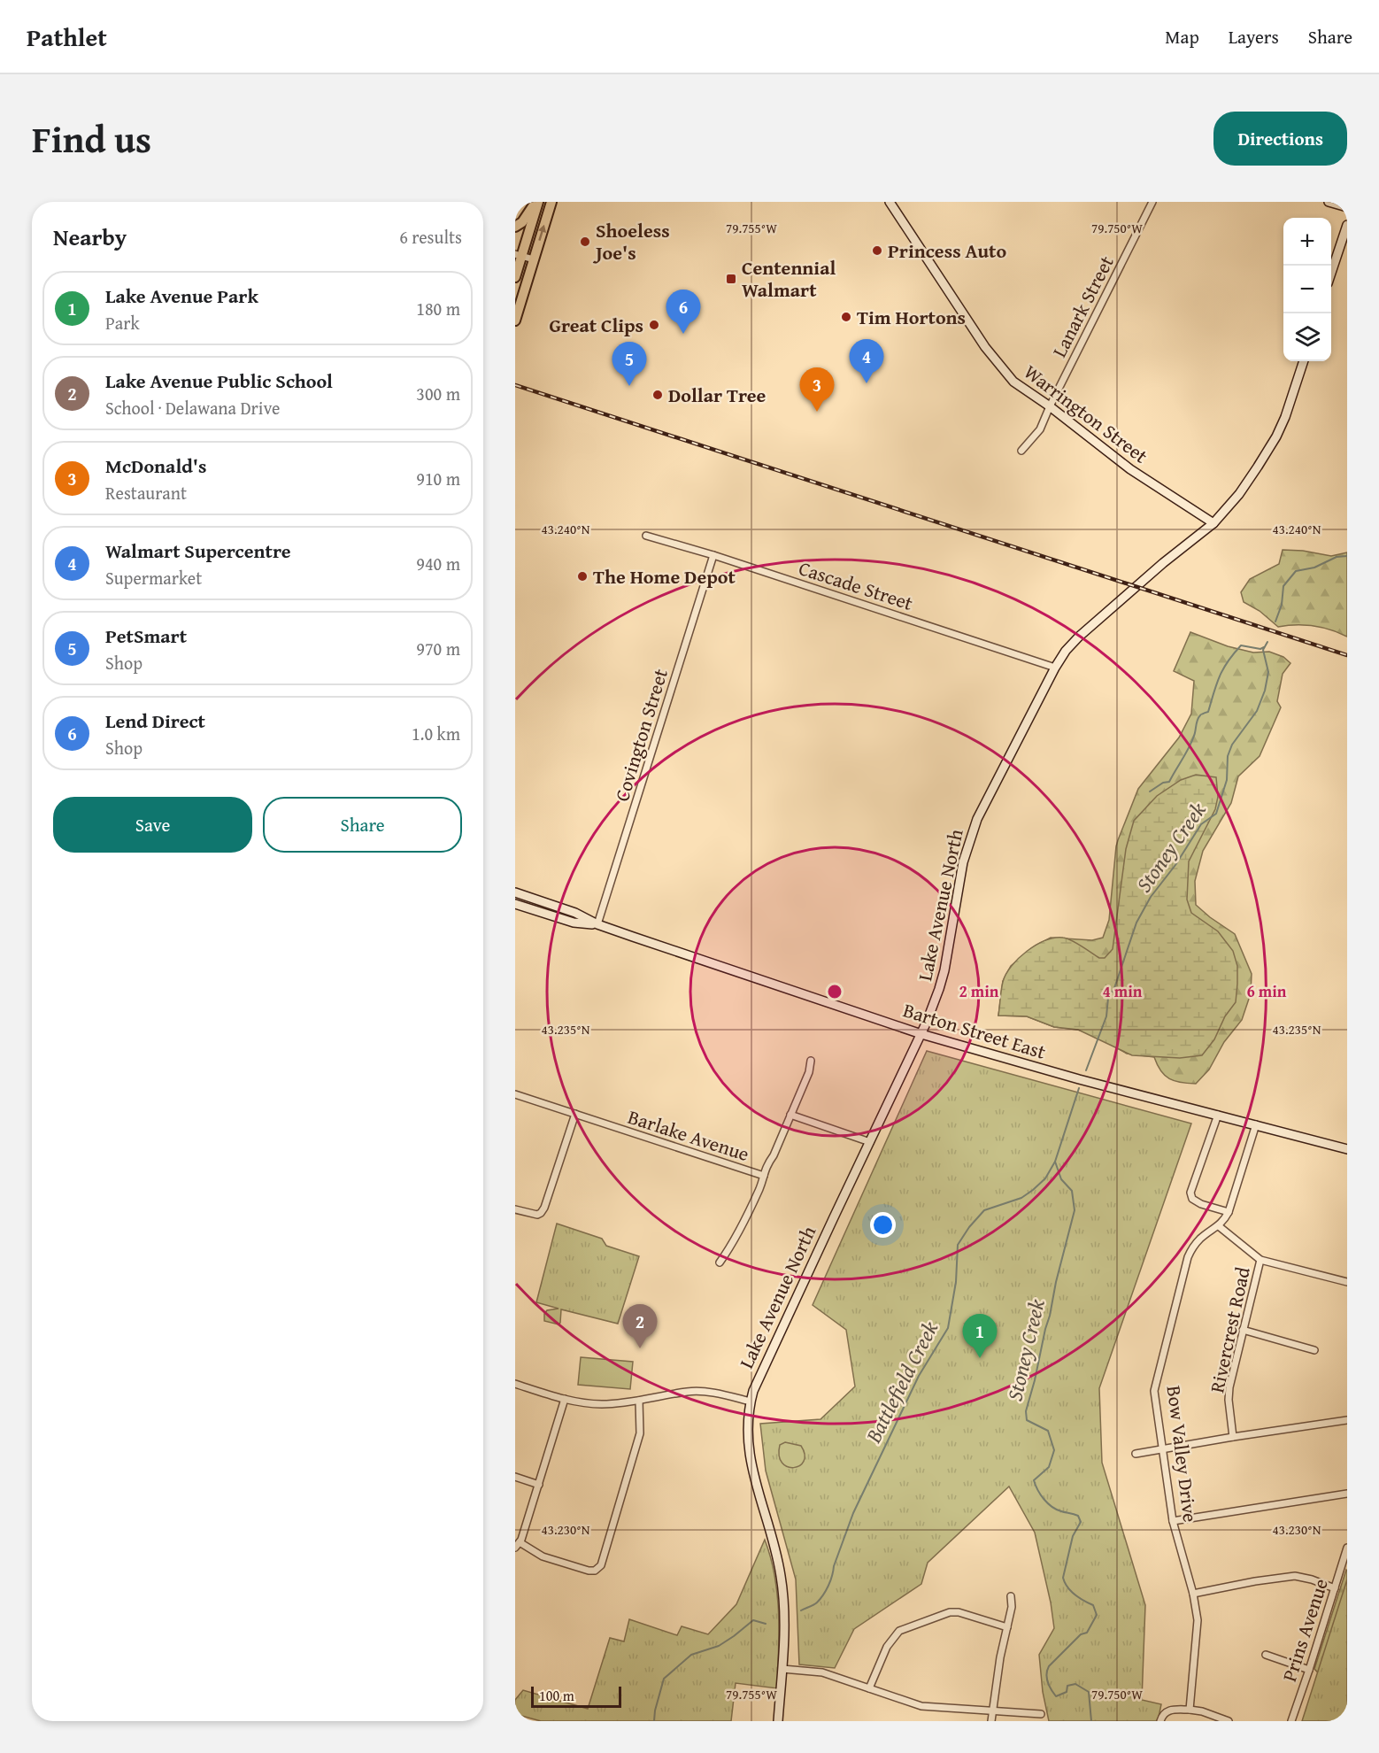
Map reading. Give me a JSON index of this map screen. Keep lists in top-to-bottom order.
{
  "streets": {
    "street": [
      "Lanark Street",
      "Warrington Street",
      "Cascade Street",
      "Covington Street",
      "Lake Avenue North",
      "Barton Street East",
      "Barlake Avenue",
      "Rivercrest Road",
      "Bow Valley Drive",
      "Prins Avenue"
    ]
  },
  "crossings": [
    ["Lanark Street", "Warrington Street"],
    ["Warrington Street", "Lake Avenue North"],
    ["Cascade Street", "Covington Street"],
    ["Cascade Street", "Lake Avenue North"],
    ["Covington Street", "Barton Street East"],
    ["Lake Avenue North", "Barton Street East"],
    ["Barton Street East", "Bow Valley Drive"]
  ],
  "water": ["Stoney Creek", "Battlefield Creek"],
  "places": {
    "other": [
      "Shoeless Joe's",
      "Princess Auto",
      "Tim Hortons",
      "Great Clips",
      "Dollar Tree",
      "The Home Depot"
    ],
    "transit": ["Centennial Walmart"]
  },
  "scale_bar": "100 m",
  "page": {
    "header": "Pathlet",
    "nav": ["Map", "Layers", "Share"],
    "title": "Find us",
    "buttons": [
      "Directions",
      ["Save", "Share"]
    ],
    "heading": ["Nearby", "6 results"],
    "map_buttons": ["+", "−"],
    "list": [
      {
        "mark": "1",
        "name": "Lake Avenue Park",
        "note": "Park",
        "value": "180 m"
      },
      {
        "mark": "2",
        "name": "Lake Avenue Public School",
        "note": "School · Delawana Drive",
        "value": "300 m"
      },
      {
        "mark": "3",
        "name": "McDonald's",
        "note": "Restaurant",
        "value": "910 m"
      },
      {
        "mark": "4",
        "name": "Walmart Supercentre",
        "note": "Supermarket",
        "value": "940 m"
      },
      {
        "mark": "5",
        "name": "PetSmart",
        "note": "Shop",
        "value": "970 m"
      },
      {
        "mark": "6",
        "name": "Lend Direct",
        "note": "Shop",
        "value": "1.0 km"
      }
    ],
    "pins": [
      "6",
      "4",
      "5",
      "3",
      "2",
      "1"
    ],
    "scale": "100 m"
  },
  "coordinates": [
    "79.755°W",
    "79.750°W",
    "43.240°N",
    "43.235°N",
    "43.230°N"
  ],
  "rings": ["2 min", "4 min", "6 min"]
}
